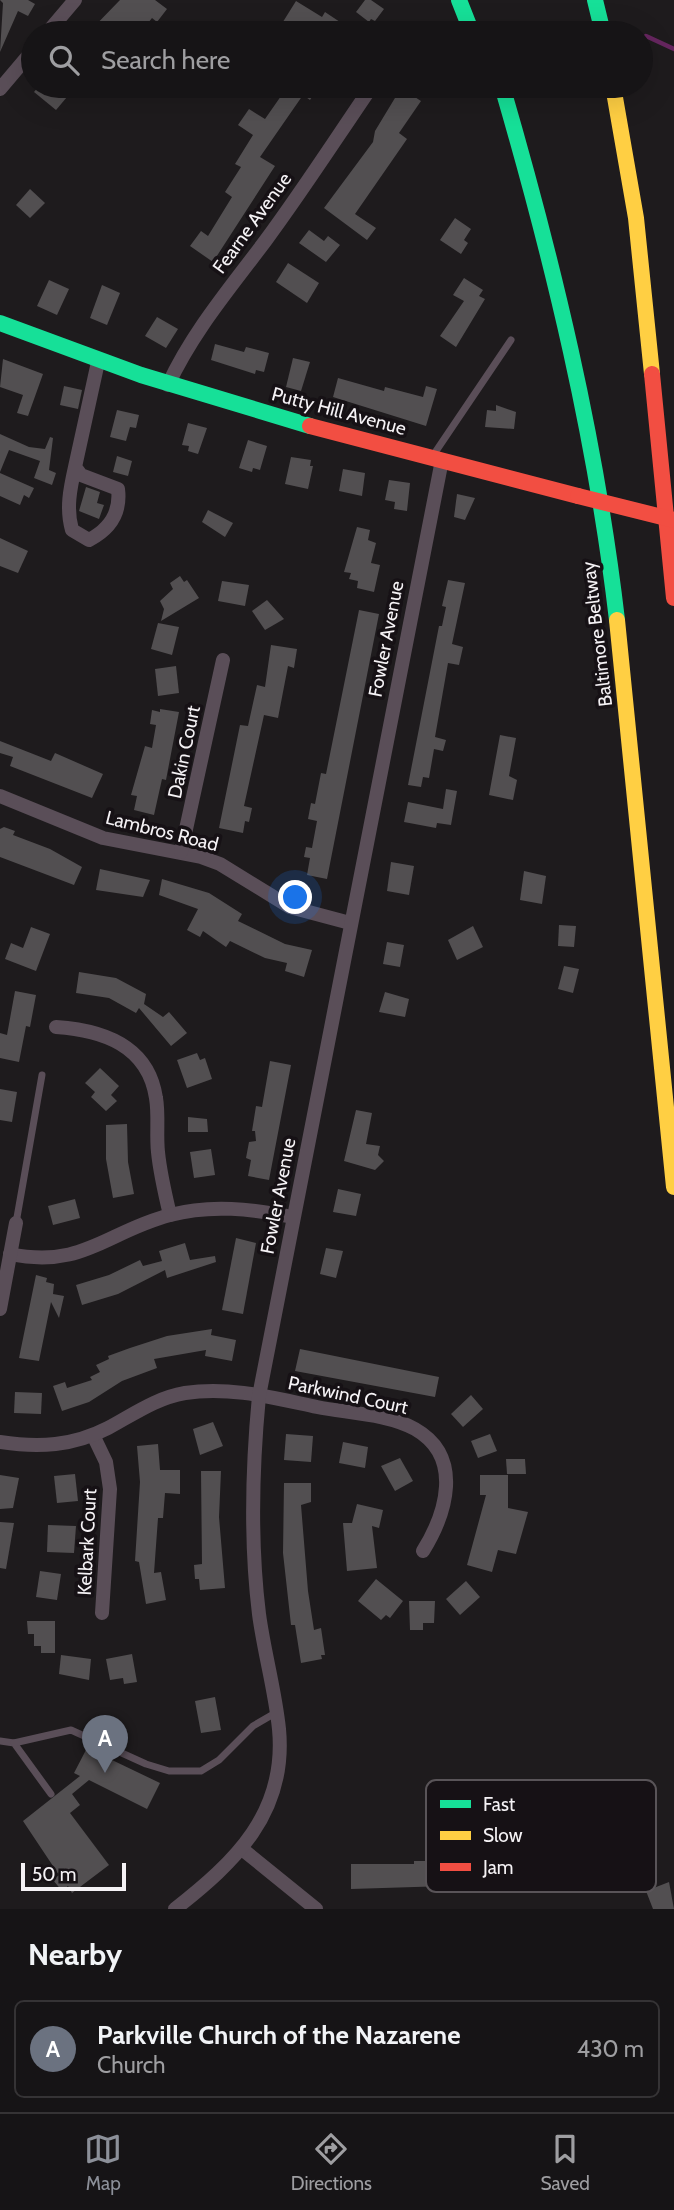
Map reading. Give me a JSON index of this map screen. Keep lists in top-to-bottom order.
{
  "streets": {
    "main road": ["Putty Hill Avenue", "Baltimore Beltway"],
    "street": [
      "Fearne Avenue",
      "Fowler Avenue",
      "Dakin Court",
      "Lambros Road",
      "Parkwind Court",
      "Kelbark Court"
    ]
  },
  "crossings": [
    ["Fearne Avenue", "Putty Hill Avenue"],
    ["Putty Hill Avenue", "Fowler Avenue"],
    ["Fowler Avenue", "Lambros Road"],
    ["Fowler Avenue", "Parkwind Court"],
    ["Dakin Court", "Lambros Road"],
    ["Parkwind Court", "Kelbark Court"]
  ],
  "legend": ["Fast", "Slow", "Jam"],
  "scale_bar": "50 m",
  "page": {
    "search": "Search here",
    "pins": "A",
    "scale": "50 m",
    "heading": "Nearby",
    "list": [
      {
        "mark": "A",
        "name": "Parkville Church of the Nazarene",
        "note": "Church",
        "value": "430 m"
      }
    ],
    "nav": ["Map", "Directions", "Saved"]
  }
}
